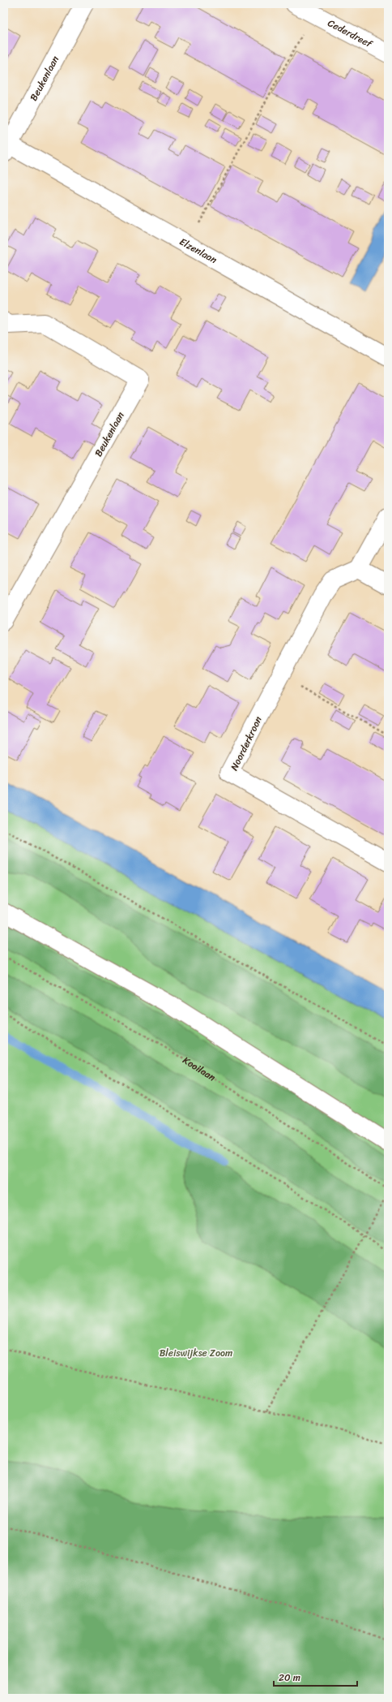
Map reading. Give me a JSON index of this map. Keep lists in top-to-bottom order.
{
  "streets": {
    "street": [
      "Cederdreef",
      "Beukenlaan",
      "Elzenlaan",
      "Noorderkroon"
    ],
    "path": ["Kooilaan"]
  },
  "crossings": [
    ["Beukenlaan", "Elzenlaan"]
  ],
  "parks": ["Bleiswijkse Zoom"],
  "scale_bar": "20 m"
}
